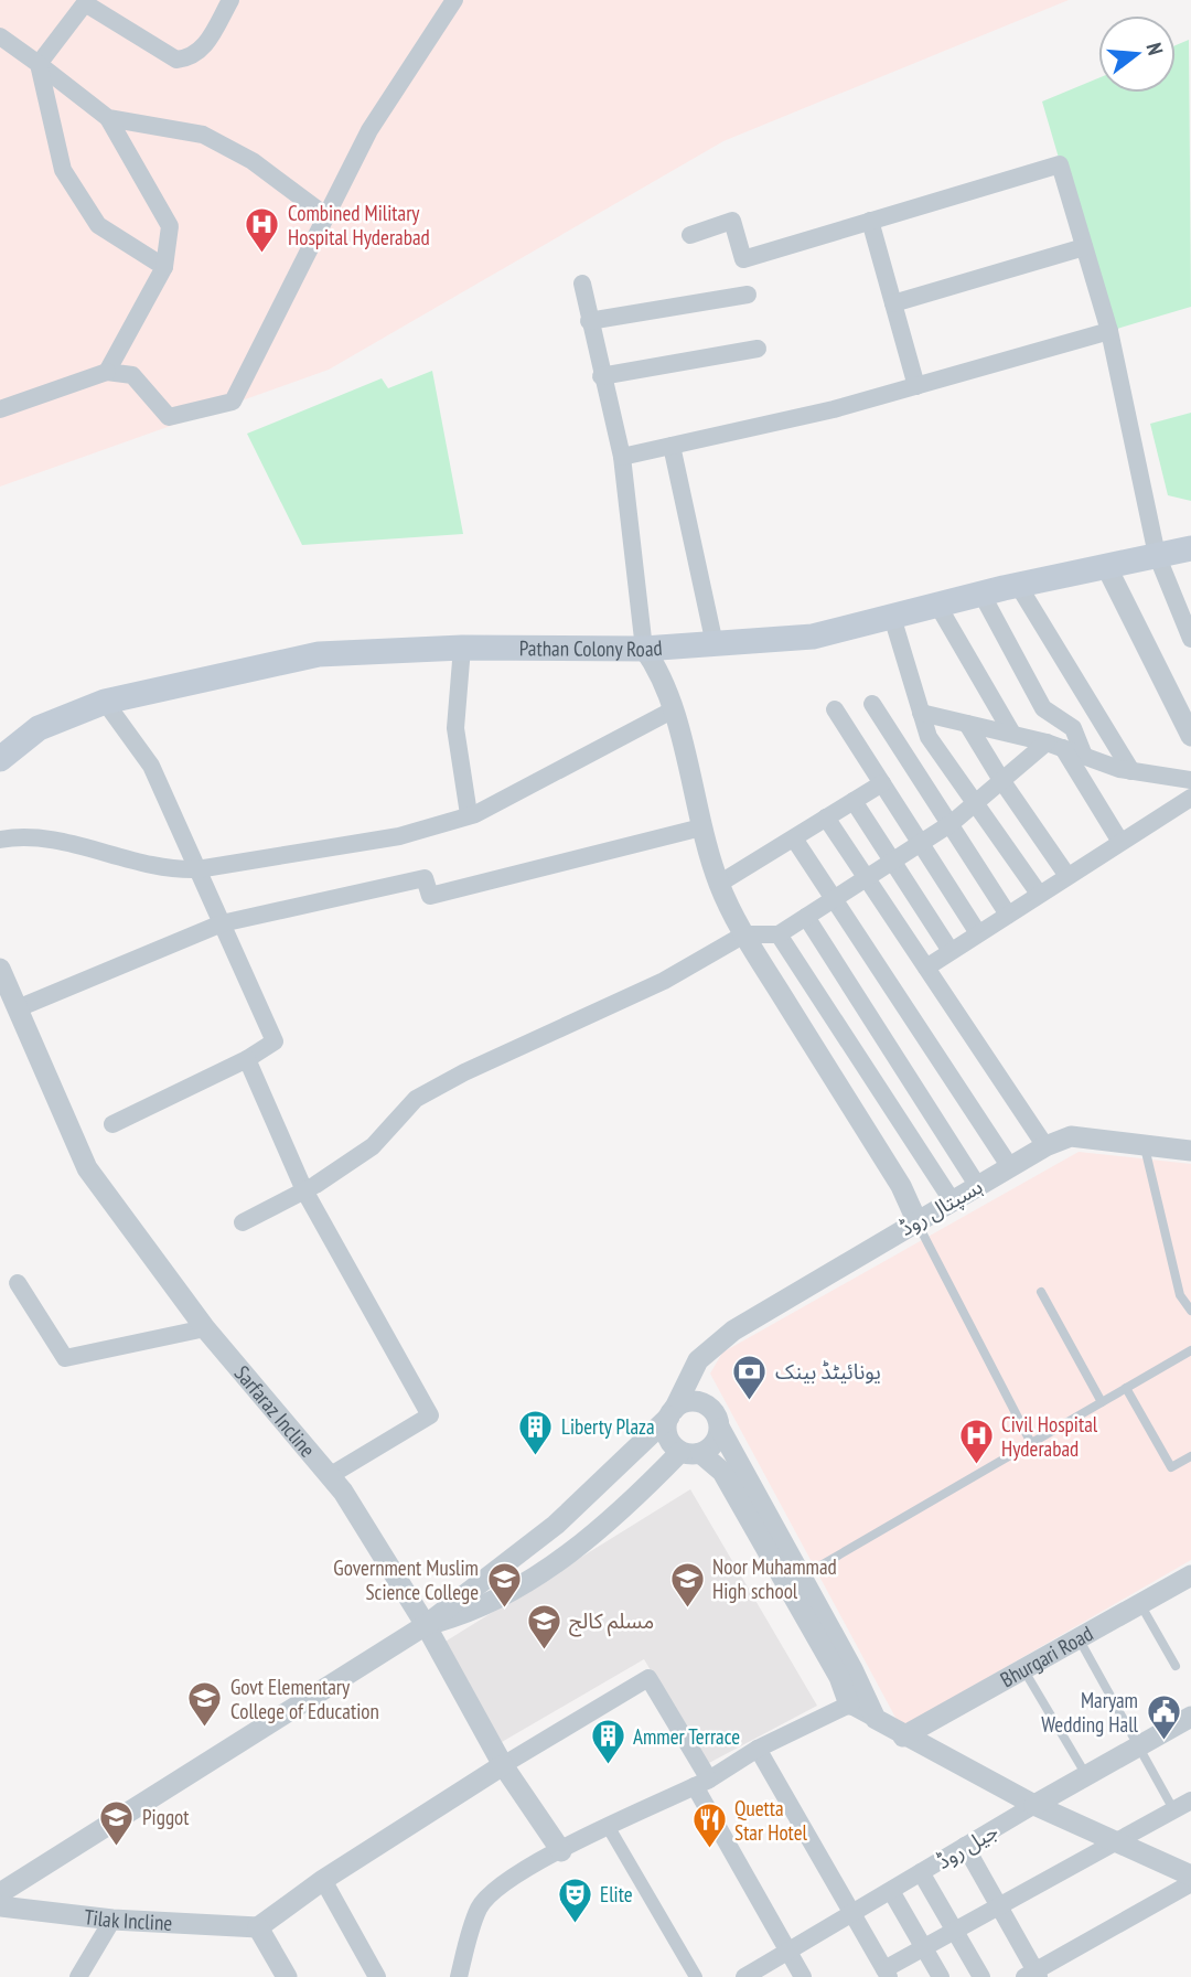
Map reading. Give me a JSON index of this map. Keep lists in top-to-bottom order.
{
  "streets": {
    "main road": ["Pathan Colony Road"],
    "street": [
      "ہسپتال روڈ",
      "Sarfaraz Incline",
      "Bhurgari Road",
      "جیل روڈ",
      "Tilak Incline"
    ]
  },
  "places": {
    "hospital": ["Combined Military Hospital Hyderabad", "Civil Hospital Hyderabad"],
    "bank": ["یونائیٹڈ بینک"],
    "building": ["Liberty Plaza", "Ammer Terrace"],
    "school or university": [
      "Noor Muhammad High school",
      "Government Muslim Science College",
      "مسلم کالج",
      "Govt Elementary College of Education",
      "Piggot"
    ],
    "public building": ["Maryam Wedding Hall"],
    "restaurant": ["Quetta Star Hotel"],
    "theatre": ["Elite"]
  },
  "north": "right"
}
